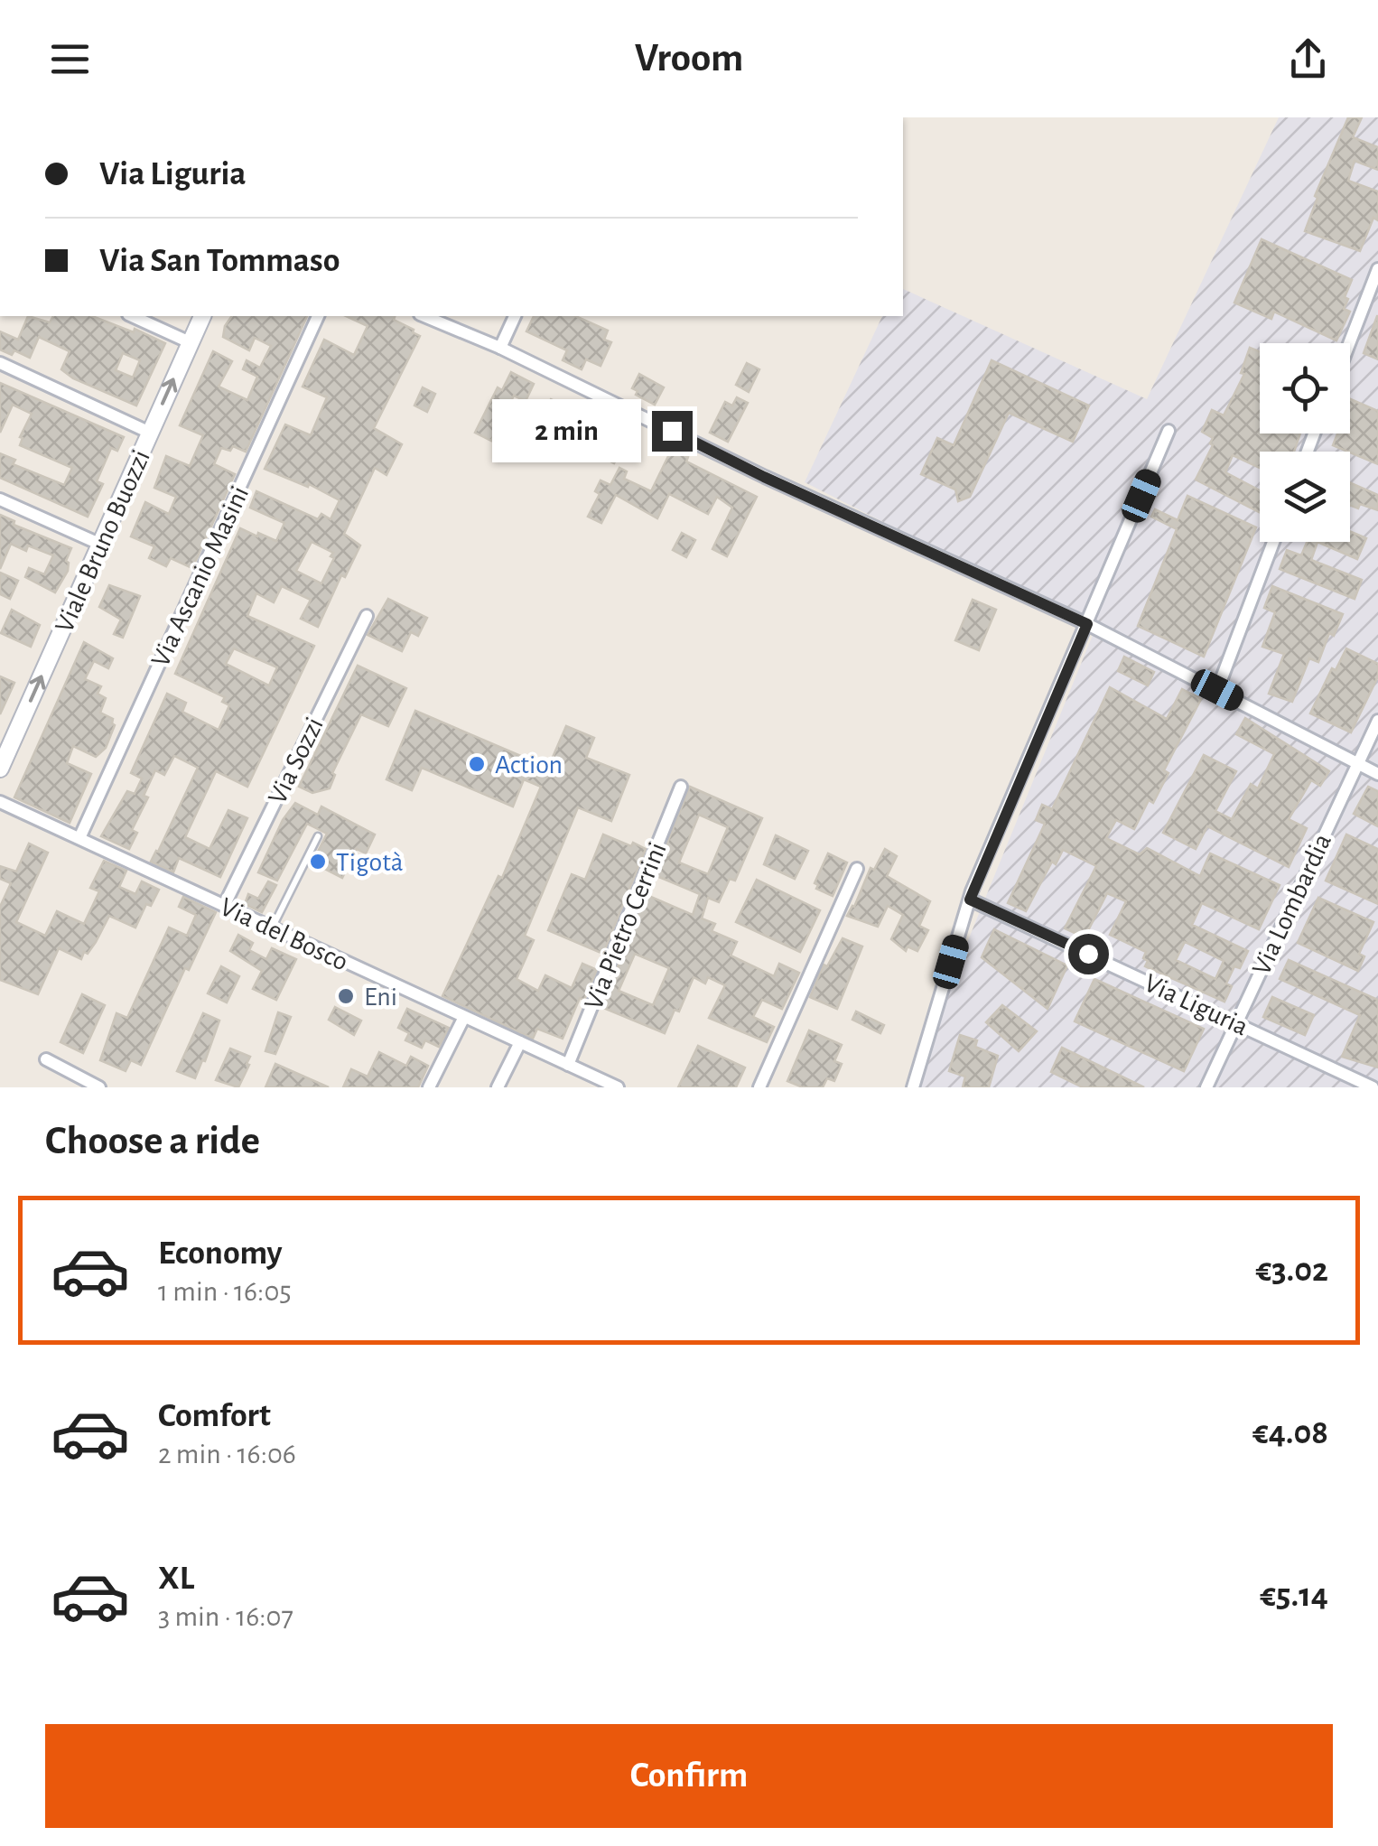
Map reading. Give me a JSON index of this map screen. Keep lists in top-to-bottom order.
{
  "streets": {
    "main road": ["Viale Bruno Buozzi"],
    "street": [
      "Via Ascanio Masini",
      "Via Sozzi",
      "Via Lombardia",
      "Via Pietro Cerrini",
      "Via del Bosco",
      "Via Liguria"
    ]
  },
  "crossings": [
    ["Via Ascanio Masini", "Via del Bosco"],
    ["Via Sozzi", "Via del Bosco"],
    ["Via Lombardia", "Via Liguria"],
    ["Via Pietro Cerrini", "Via del Bosco"]
  ],
  "one_way": ["Viale Bruno Buozzi"],
  "places": ["Action", "Tigotà", "Eni"],
  "page": {
    "header": "Vroom",
    "banner": ["Via Liguria", "Via San Tommaso"],
    "bubble": "2 min",
    "heading": "Choose a ride",
    "list": [
      {
        "name": "Economy",
        "note": "1 min · 16:05",
        "value": "€3.02"
      },
      {
        "name": "Comfort",
        "note": "2 min · 16:06",
        "value": "€4.08"
      },
      {
        "name": "XL",
        "note": "3 min · 16:07",
        "value": "€5.14"
      }
    ],
    "buttons": "Confirm"
  }
}
